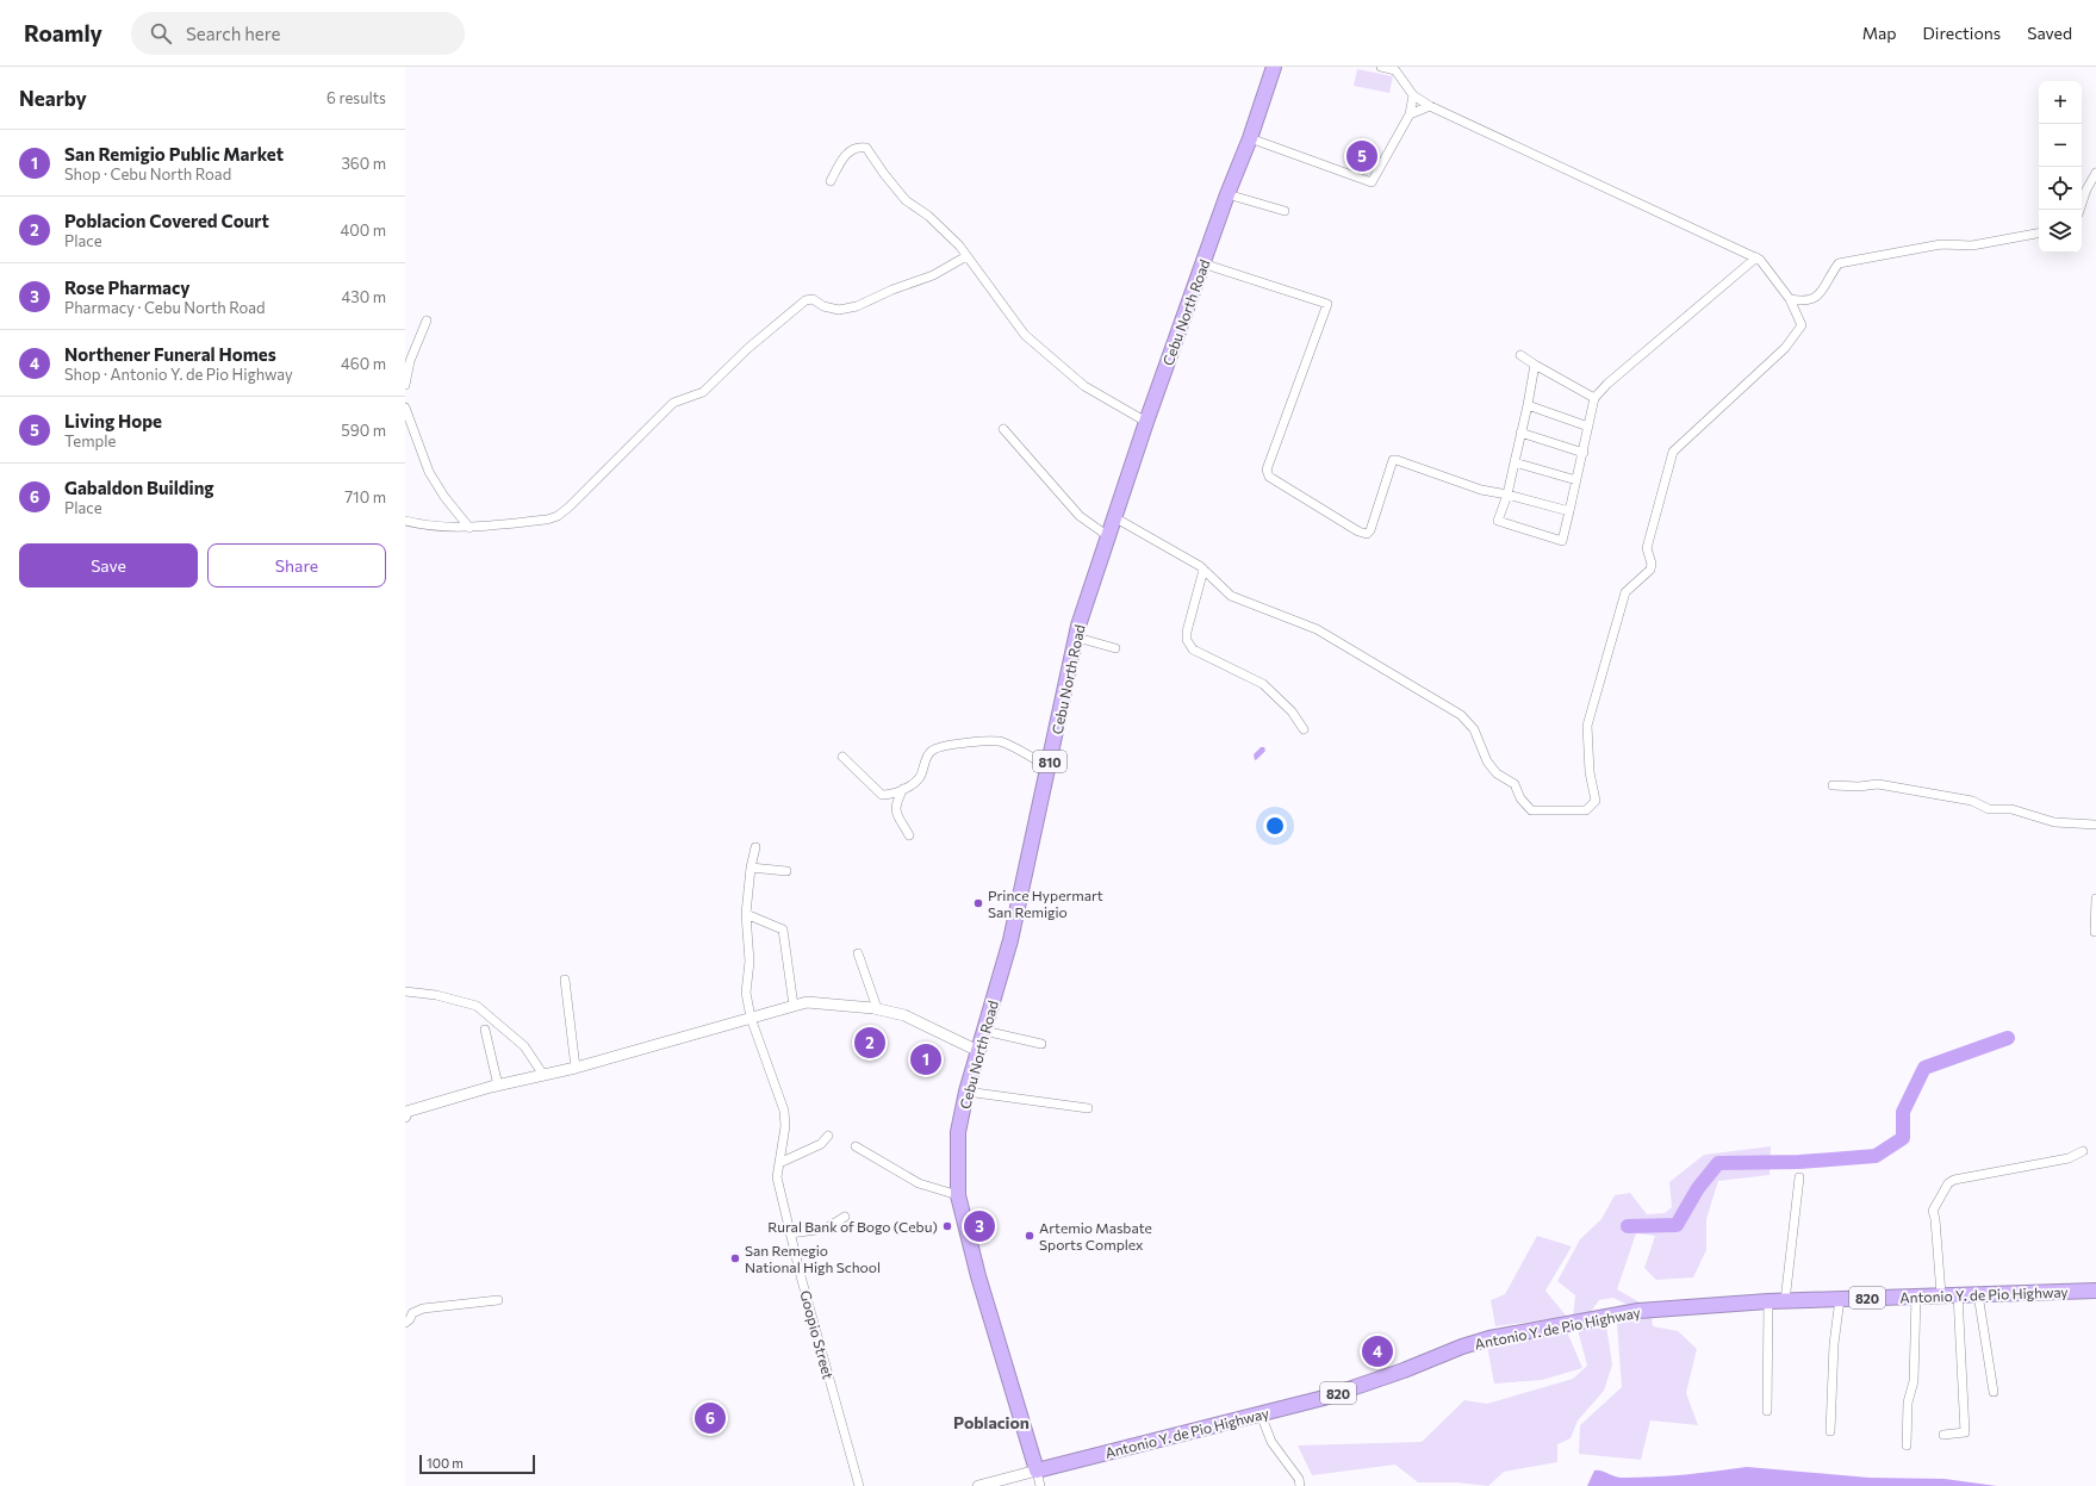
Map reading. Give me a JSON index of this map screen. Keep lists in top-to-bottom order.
{
  "streets": {
    "highway": [
      "Cebu North Road",
      "810",
      "Antonio Y. de Pio Highway",
      "820"
    ],
    "street": ["Goopio Street"]
  },
  "crossings": [
    ["Cebu North Road", "Antonio Y. de Pio Highway"]
  ],
  "districts": ["Poblacion"],
  "places": [
    "Prince Hypermart San Remigio",
    "Rural Bank of Bogo (Cebu)",
    "Artemio Masbate Sports Complex",
    "San Remegio National High School"
  ],
  "scale_bar": "100 m",
  "page": {
    "header": "Roamly",
    "search": "Search here",
    "nav": ["Map", "Directions", "Saved"],
    "heading": ["Nearby", "6 results"],
    "map_buttons": ["+", "−"],
    "list": [
      {
        "mark": "1",
        "name": "San Remigio Public Market",
        "note": "Shop · Cebu North Road",
        "value": "360 m"
      },
      {
        "mark": "2",
        "name": "Poblacion Covered Court",
        "note": "Place",
        "value": "400 m"
      },
      {
        "mark": "3",
        "name": "Rose Pharmacy",
        "note": "Pharmacy · Cebu North Road",
        "value": "430 m"
      },
      {
        "mark": "4",
        "name": "Northener Funeral Homes",
        "note": "Shop · Antonio Y. de Pio Highway",
        "value": "460 m"
      },
      {
        "mark": "5",
        "name": "Living Hope",
        "note": "Temple",
        "value": "590 m"
      },
      {
        "mark": "6",
        "name": "Gabaldon Building",
        "note": "Place",
        "value": "710 m"
      }
    ],
    "pins": [
      "5",
      "2",
      "1",
      "3",
      "4",
      "6"
    ],
    "buttons": ["Save", "Share"],
    "scale": "100 m"
  }
}
